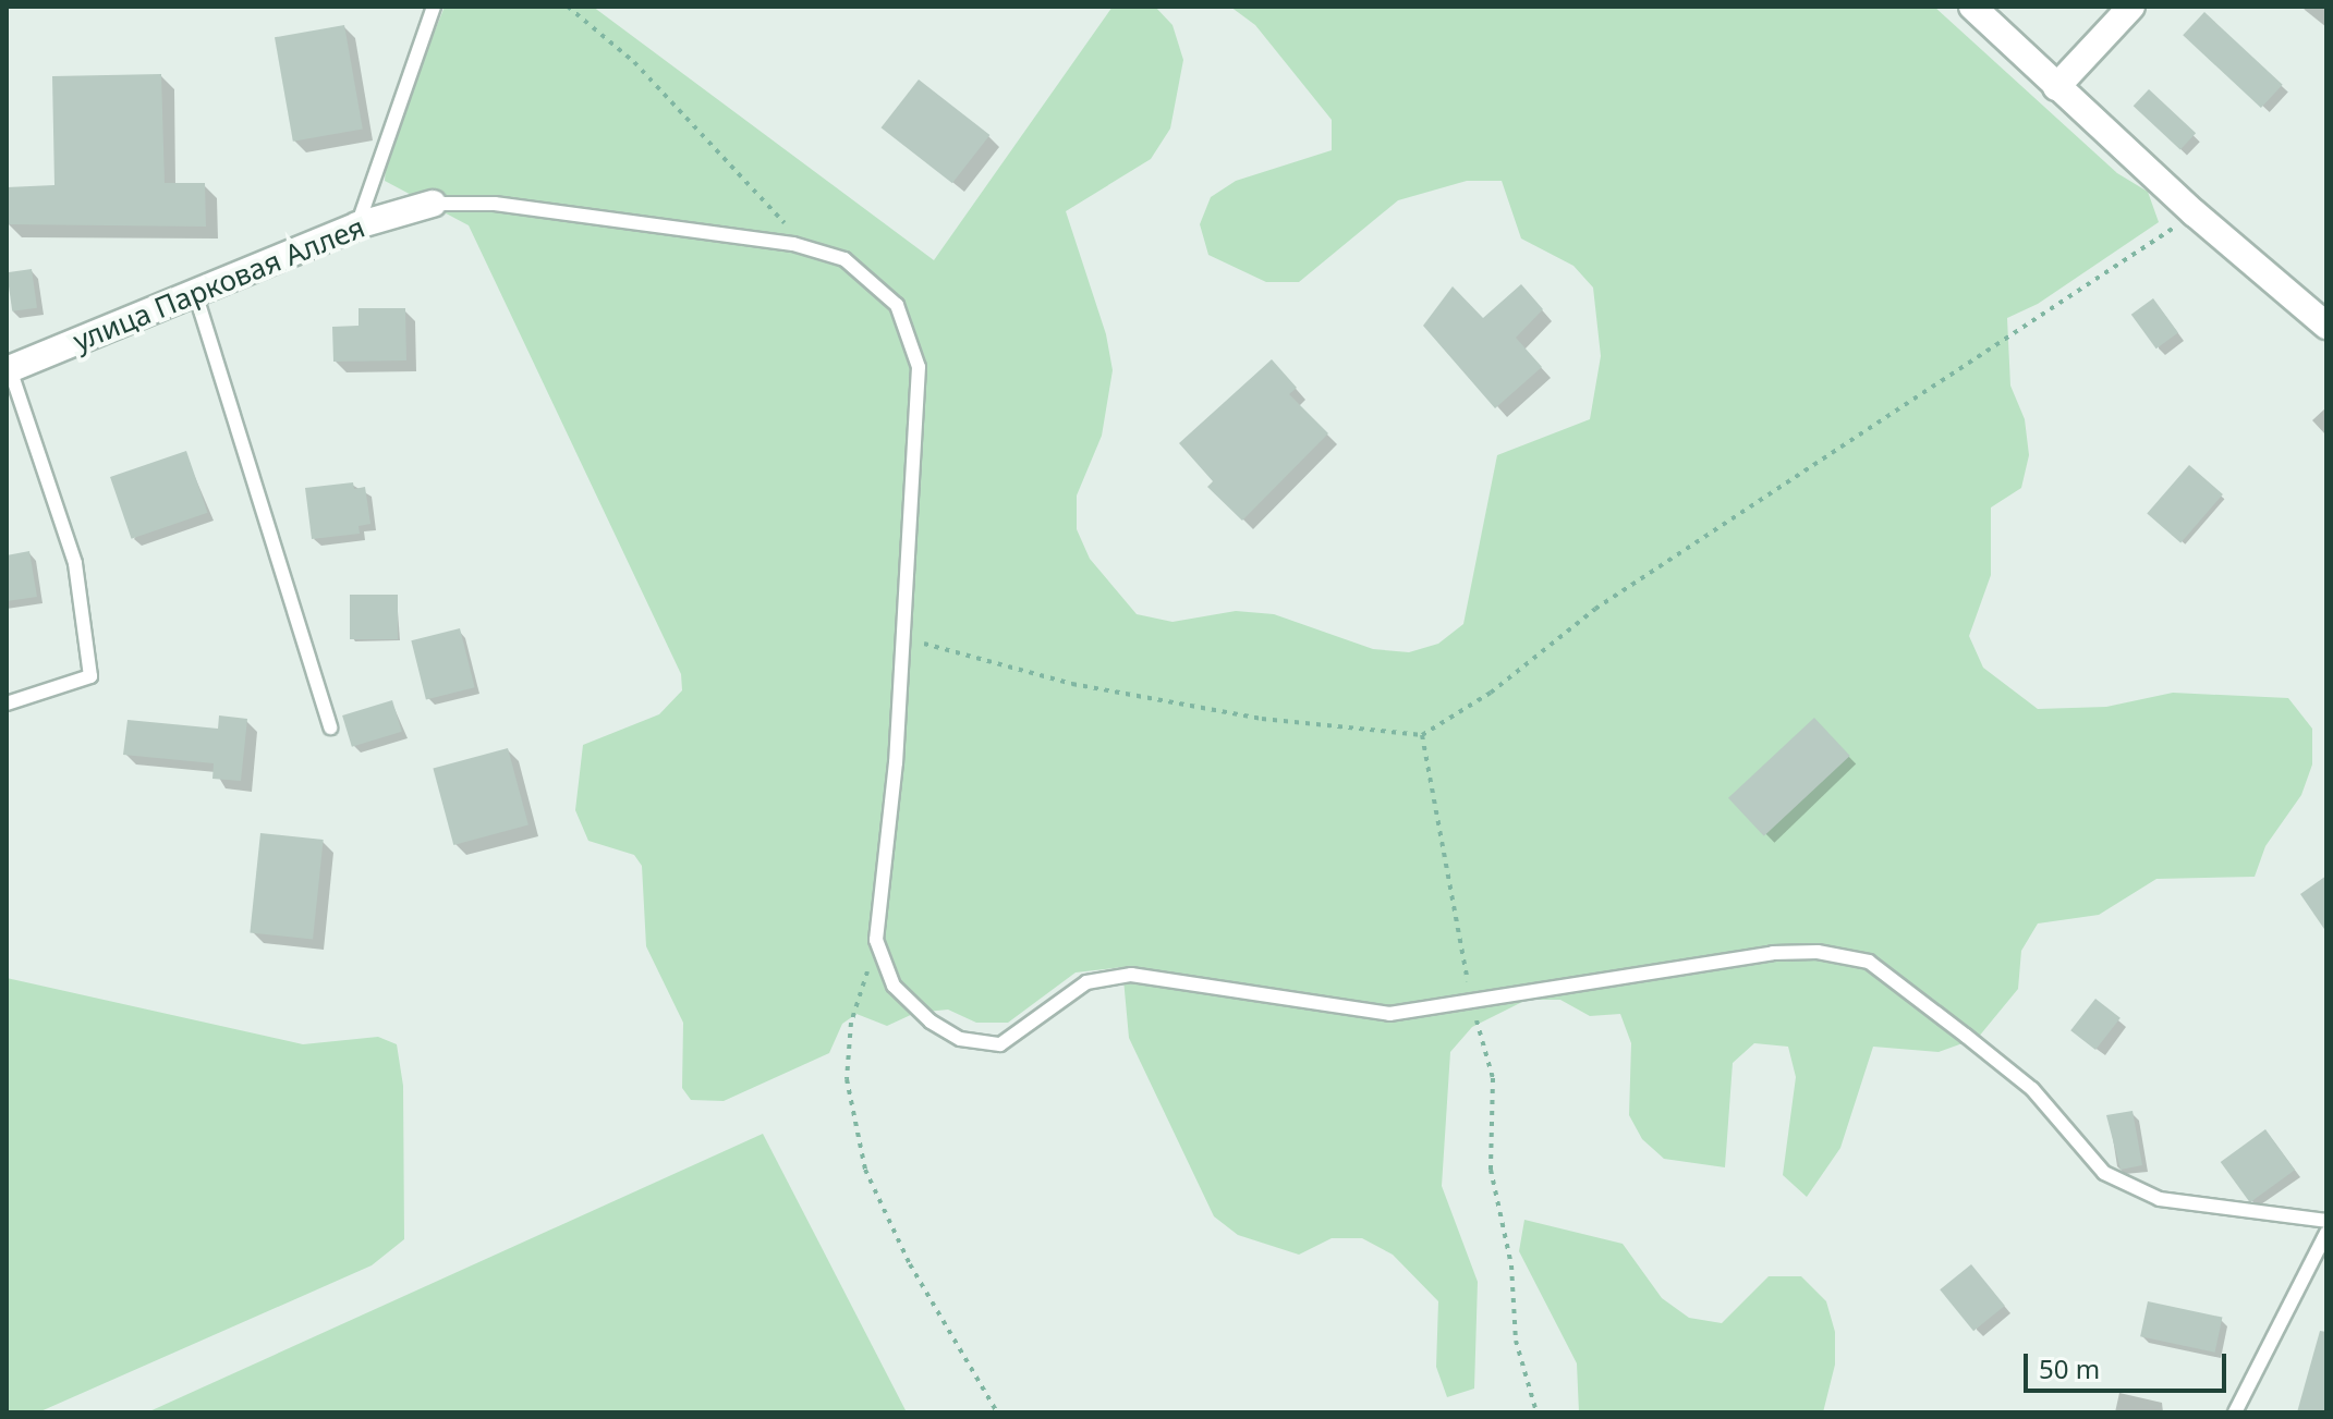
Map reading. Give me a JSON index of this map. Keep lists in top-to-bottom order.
{
  "streets": {
    "street": ["улица Парковая Аллея"]
  },
  "scale_bar": "50 m"
}
